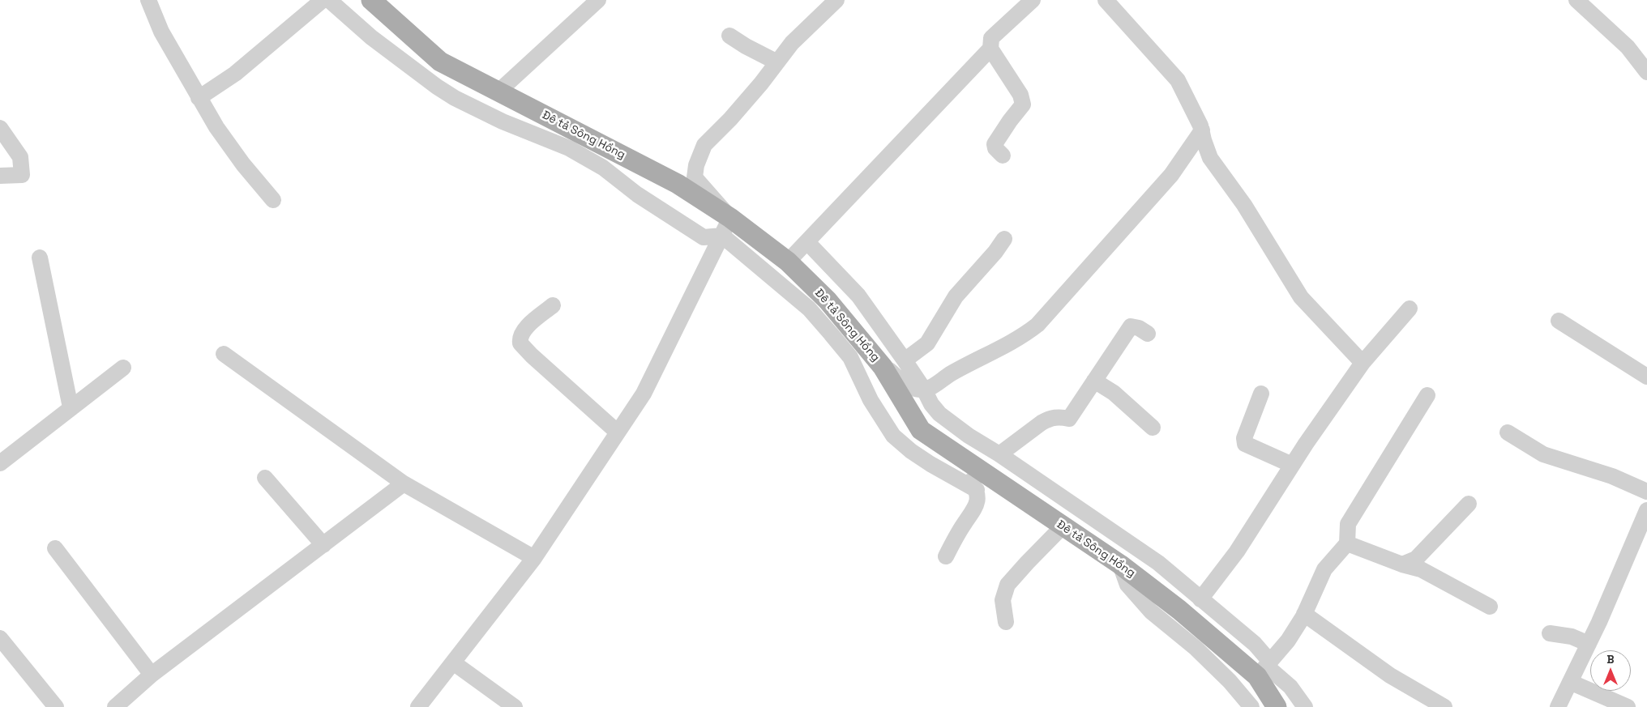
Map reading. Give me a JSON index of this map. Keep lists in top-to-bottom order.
{
  "streets": {
    "main road": ["Đê tả Sông Hồng"]
  },
  "north": "top"
}
